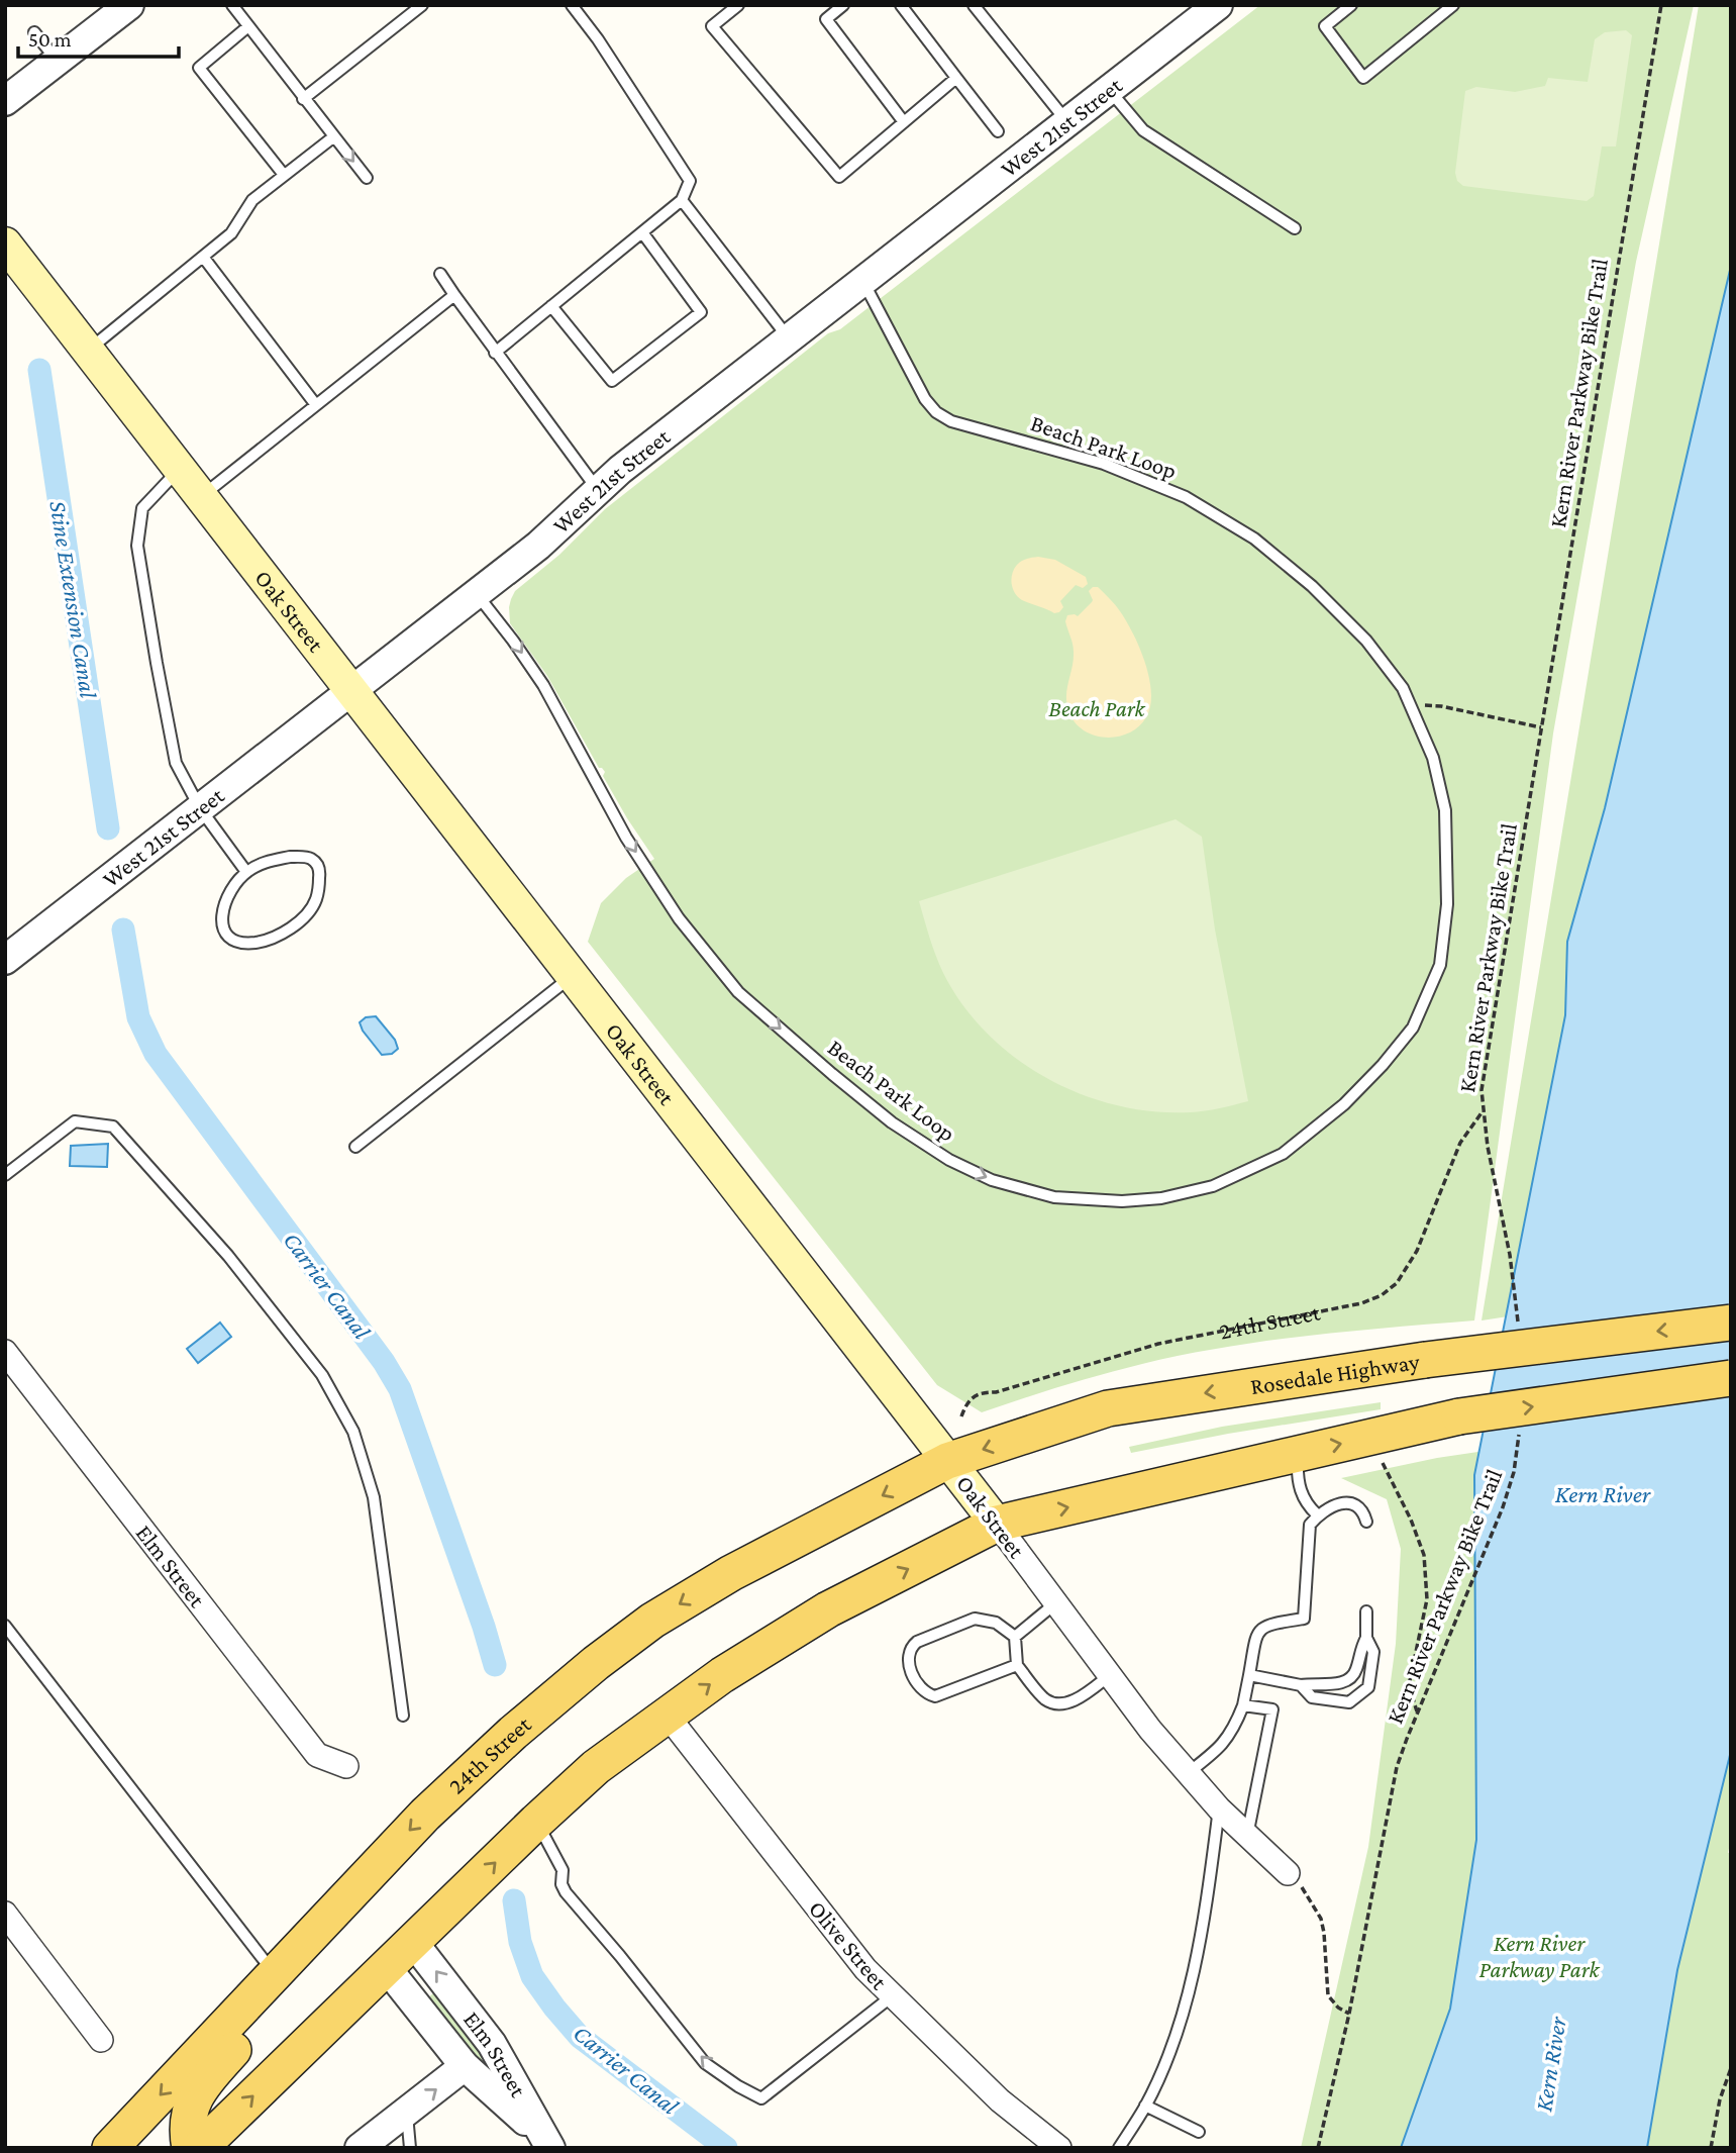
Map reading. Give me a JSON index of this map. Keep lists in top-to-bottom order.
{
  "streets": {
    "main road": ["Oak Street", "24th Street", "Rosedale Highway"],
    "street": ["West 21st Street", "Elm Street", "Olive Street"],
    "lane": ["Beach Park Loop"],
    "path": ["Kern River Parkway Bike Trail"]
  },
  "crossings": [
    ["West 21st Street", "Beach Park Loop"],
    ["West 21st Street", "Oak Street"],
    ["Kern River Parkway Bike Trail", "24th Street"],
    ["Oak Street", "24th Street"],
    ["Oak Street", "Rosedale Highway"],
    ["24th Street", "Rosedale Highway"]
  ],
  "one_way": ["24th Street"],
  "water": ["Stine Extension Canal", "Carrier Canal", "Kern River"],
  "parks": ["Beach Park", "Kern River Parkway Park"],
  "scale_bar": "50 m"
}
